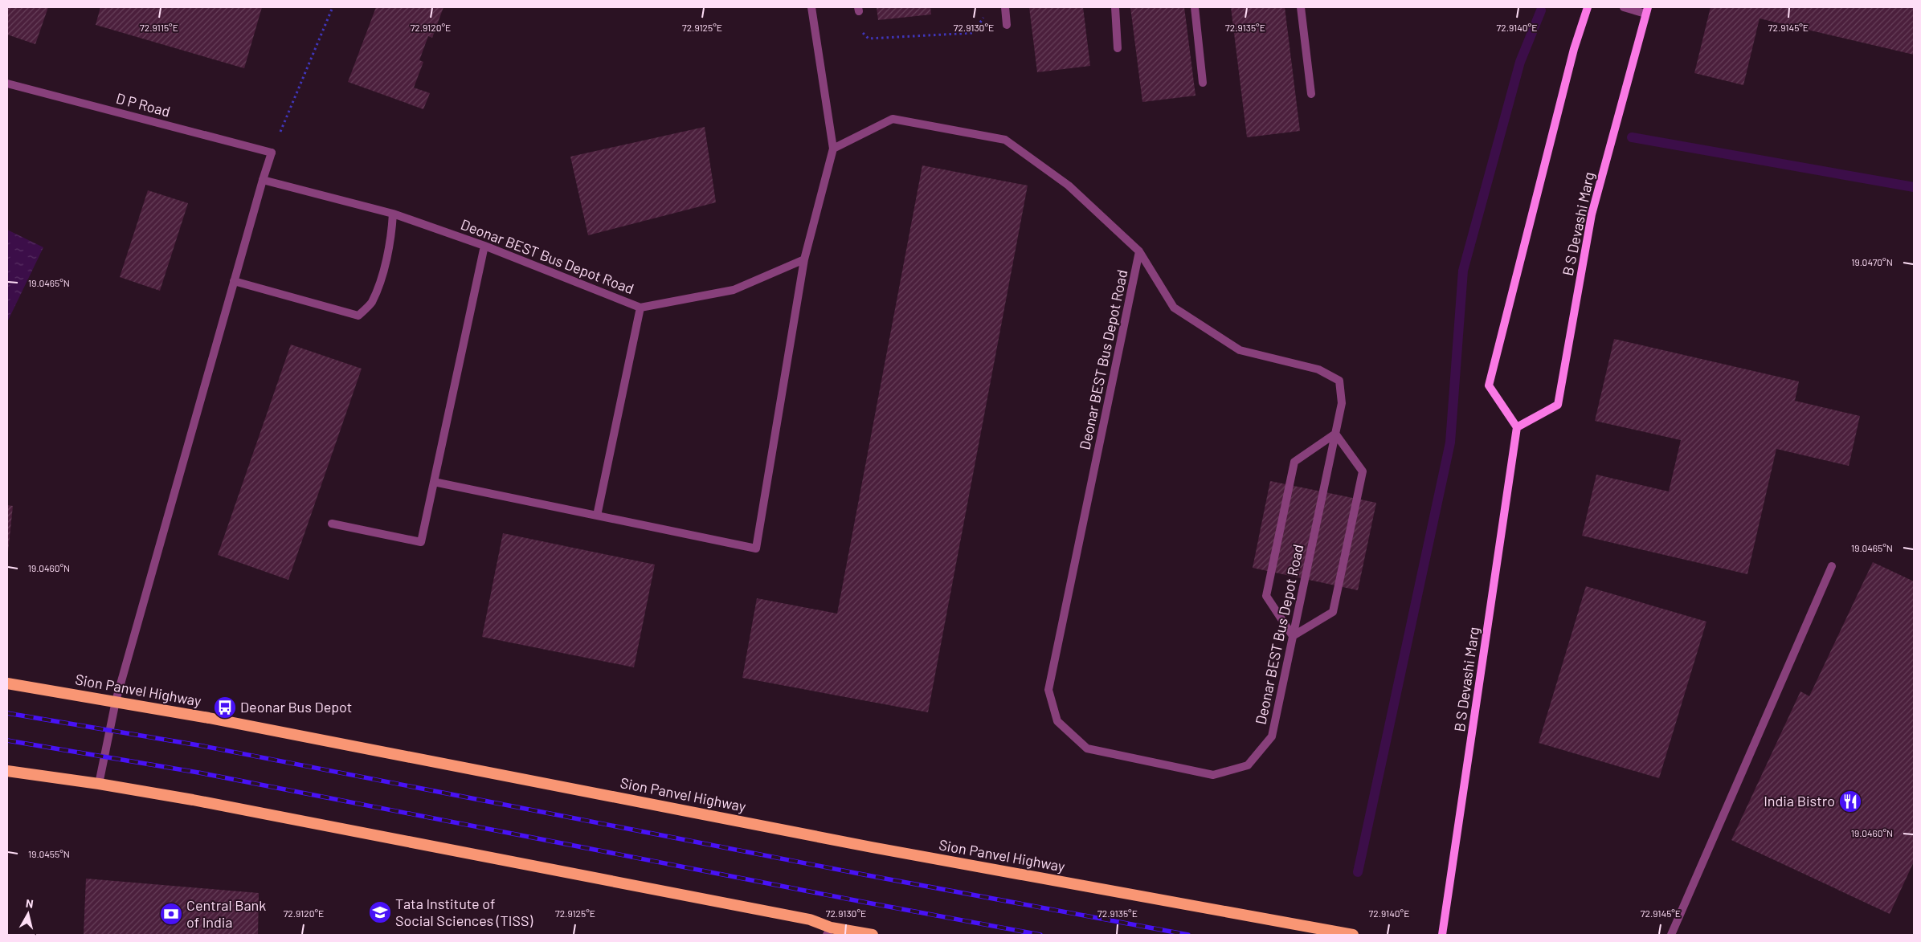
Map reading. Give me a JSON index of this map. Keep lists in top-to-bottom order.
{
  "streets": {
    "highway": ["Sion Panvel Highway"],
    "main road": ["B S Devashi Marg"],
    "street": ["D P Road", "Deonar BEST Bus Depot Road"]
  },
  "places": {
    "bus stop": ["Deonar Bus Depot"],
    "restaurant": ["India Bistro"],
    "school or university": ["Tata Institute of Social Sciences (TISS)"],
    "bank": ["Central Bank of India"]
  },
  "north": "top",
  "coordinates": [
    "72.9115°E",
    "72.9120°E",
    "72.9125°E",
    "72.9130°E",
    "72.9135°E",
    "72.9140°E",
    "72.9145°E",
    "19.0470°N",
    "19.0465°N",
    "19.0460°N",
    "19.0455°N"
  ]
}
